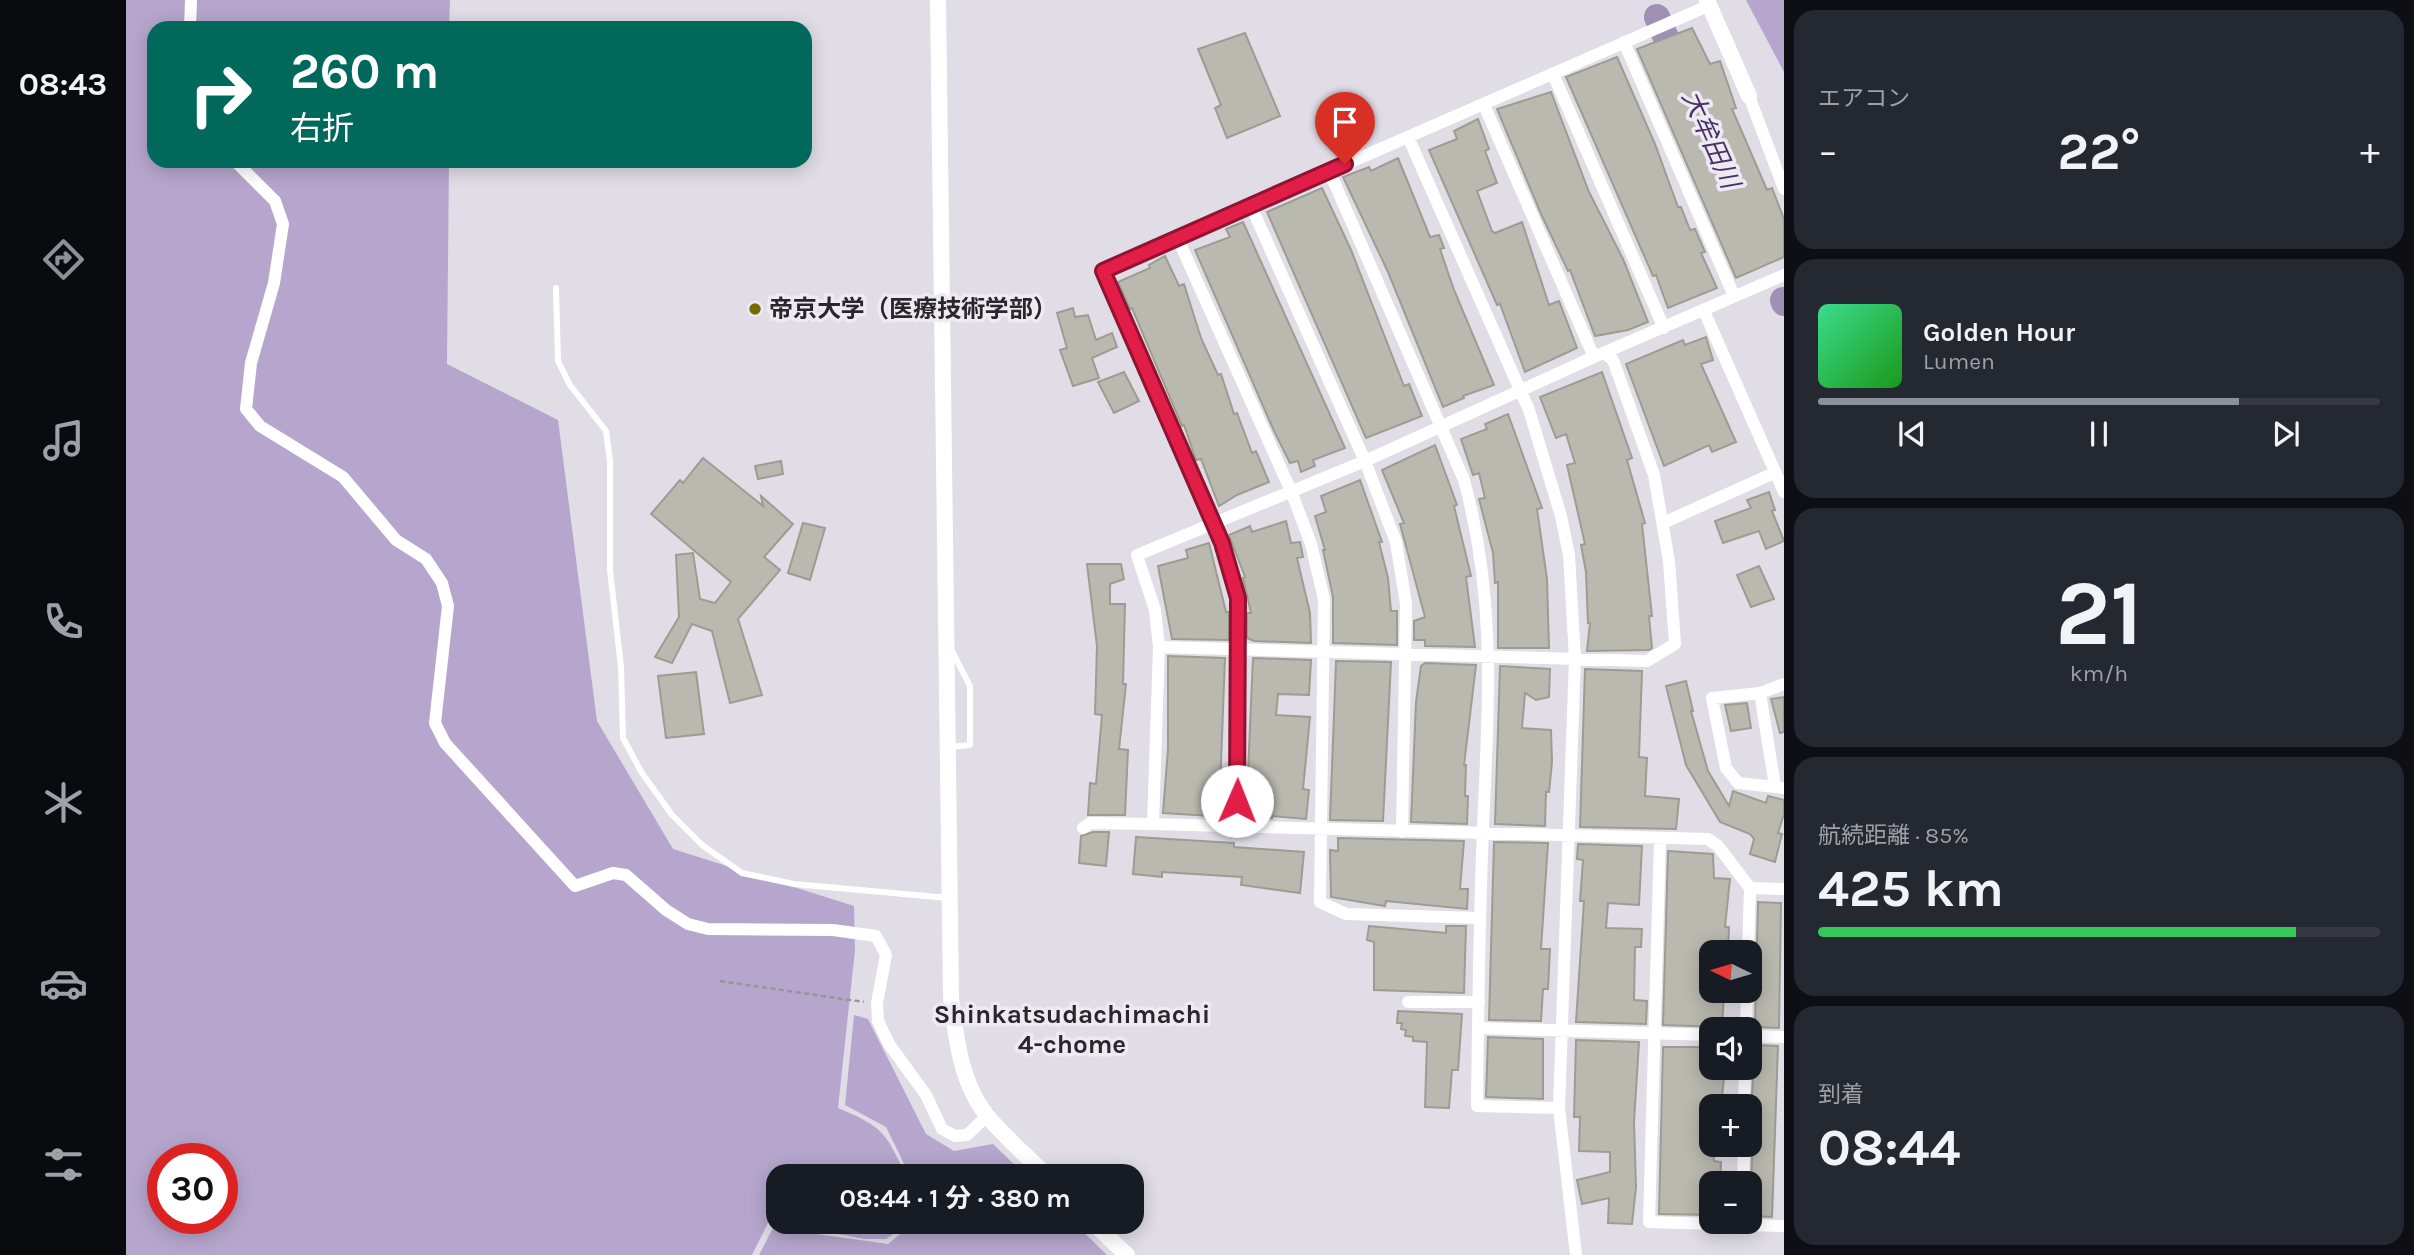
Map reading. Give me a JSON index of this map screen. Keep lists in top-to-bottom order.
{
  "districts": ["Shinkatsudachimachi 4-chome"],
  "water": ["大牟田川"],
  "places": ["帝京大学（医療技術学部）"],
  "north": "left",
  "page": {
    "tabs": "08:43",
    "tile": [
      "エアコン",
      ["21", "km/h"],
      ["航続距離 · 85%", "425 km"],
      ["到着", "08:44"]
    ],
    "turn": ["260 m", "右折"],
    "heat": ["−", "22°", "+"],
    "song": ["Golden Hour", "Lumen"],
    "map_buttons": ["+", "−"],
    "limit": "30",
    "trip": "08:44 · 1 分 · 380 m"
  }
}
